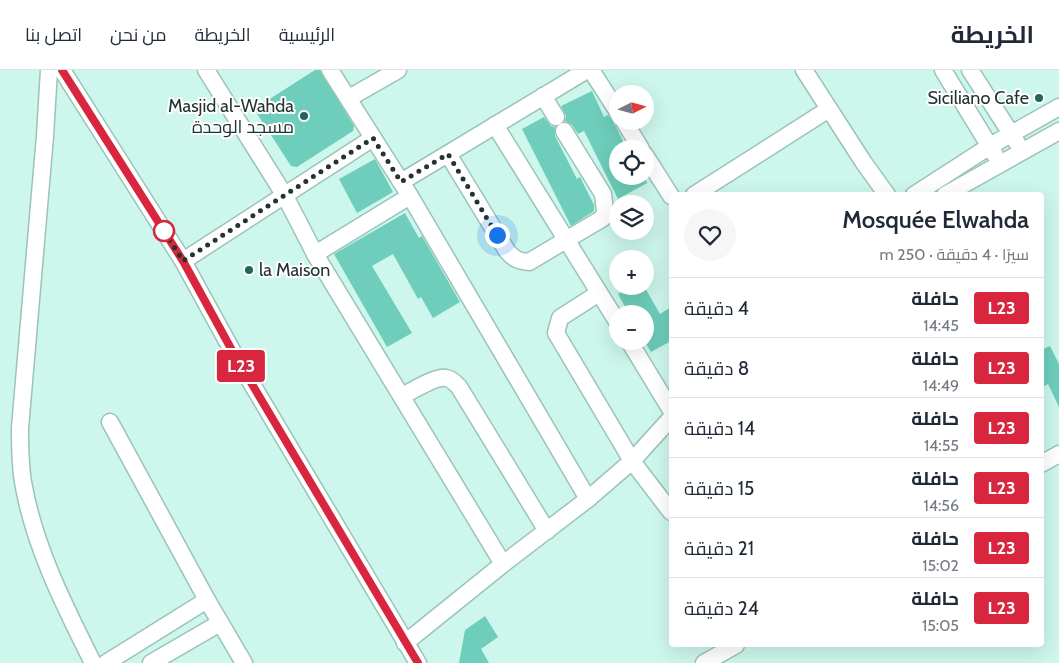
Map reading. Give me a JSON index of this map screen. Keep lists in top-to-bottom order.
{
  "places": ["Siciliano Cafe", "Masjid al-Wahda مسجد الوحدة", "la Maison"],
  "lines": ["bus line L23"],
  "north": "right",
  "page": {
    "header": "الخريطة",
    "nav": [
      "الرئيسية",
      "الخريطة",
      "من نحن",
      "اتصل بنا"
    ],
    "on_map": "L23",
    "map_buttons": ["+", "−"],
    "heading": ["Mosquée Elwahda", "سيرًا · 4 دقيقة · 250 m"],
    "list": [
      {
        "mark": "L23",
        "name": "حافلة",
        "note": "14:45",
        "value": "4 دقيقة"
      },
      {
        "mark": "L23",
        "name": "حافلة",
        "note": "14:49",
        "value": "8 دقيقة"
      },
      {
        "mark": "L23",
        "name": "حافلة",
        "note": "14:55",
        "value": "14 دقيقة"
      },
      {
        "mark": "L23",
        "name": "حافلة",
        "note": "14:56",
        "value": "15 دقيقة"
      },
      {
        "mark": "L23",
        "name": "حافلة",
        "note": "15:02",
        "value": "21 دقيقة"
      },
      {
        "mark": "L23",
        "name": "حافلة",
        "note": "15:05",
        "value": "24 دقيقة"
      }
    ]
  }
}
